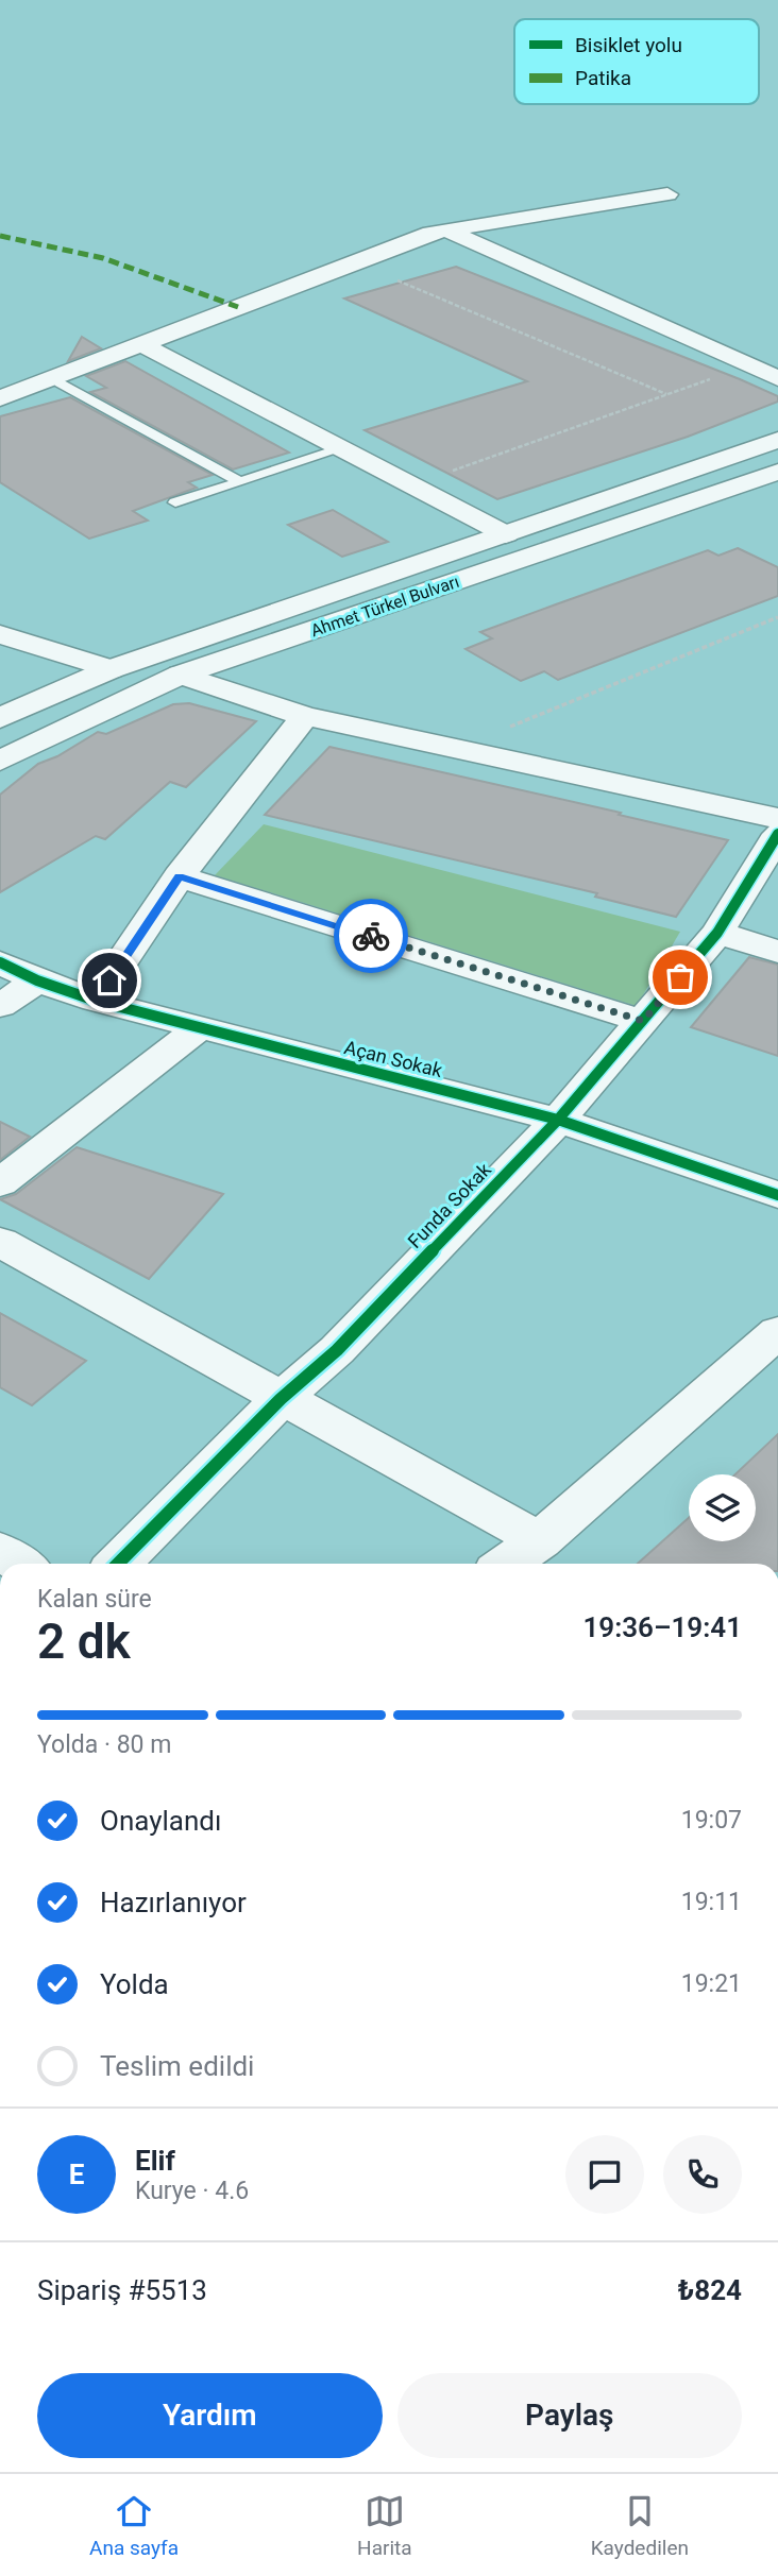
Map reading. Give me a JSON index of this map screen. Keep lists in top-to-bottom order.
{
  "streets": {
    "street": ["Ahmet Türkel Bulvarı", "Açan Sokak", "Funda Sokak"]
  },
  "crossings": [
    ["Açan Sokak", "Funda Sokak"]
  ],
  "legend": ["Bisiklet yolu", "Patika"],
  "page": {
    "heading": ["2 dk", "Kalan süre", "19:36–19:41"],
    "panel": [
      "Elif",
      "Kurye · 4.6",
      "Sipariş #5513",
      "₺824"
    ],
    "bar": "Yolda · 80 m",
    "list": [
      ["Onaylandı", "19:07"],
      ["Hazırlanıyor", "19:11"],
      ["Yolda", "19:21"],
      "Teslim edildi"
    ],
    "round": "E",
    "buttons": ["Yardım", "Paylaş"],
    "tabs": ["Ana sayfa", "Harita", "Kaydedilen"]
  }
}
